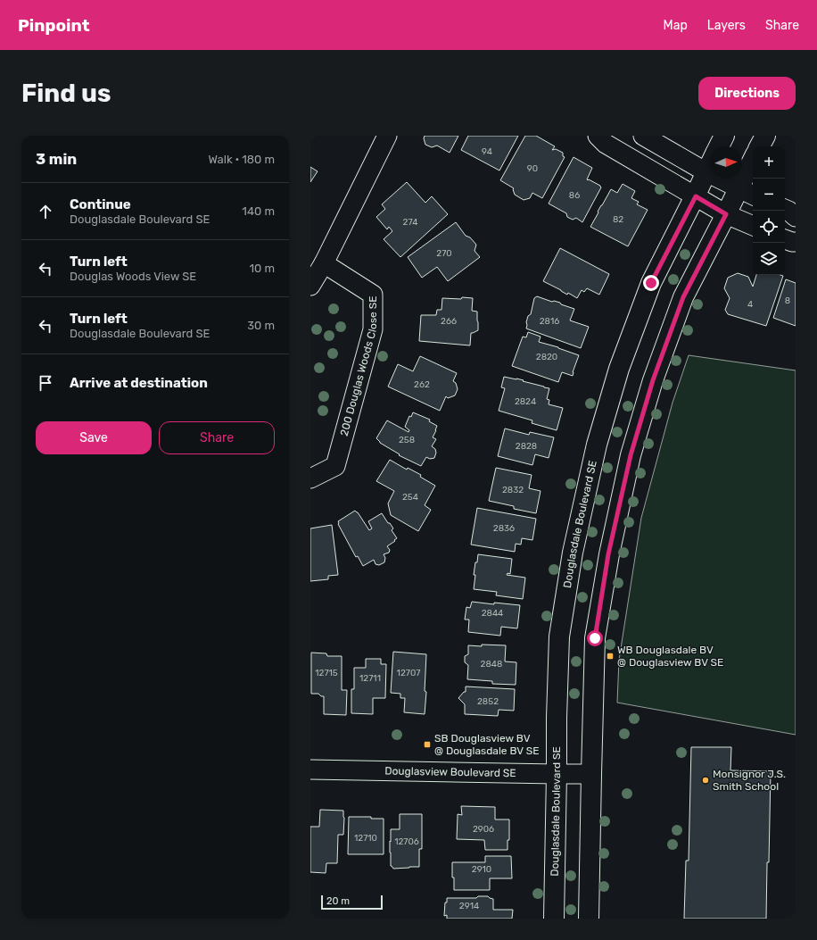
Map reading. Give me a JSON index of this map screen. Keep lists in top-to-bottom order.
{
  "streets": {
    "street": ["200 Douglas Woods Close SE", "Douglasdale Boulevard SE", "Douglasview Boulevard SE"]
  },
  "crossings": [
    ["Douglasdale Boulevard SE", "Douglasview Boulevard SE"]
  ],
  "places": {
    "transit": ["WB Douglasdale BV @ Douglasview BV SE", "SB Douglasview BV @ Douglasdale BV SE"],
    "other": ["Monsignor J.S. Smith School"]
  },
  "house_numbers": [
    "94",
    "90",
    "86",
    "82",
    "274",
    "270",
    "8",
    "4",
    "266",
    "2816",
    "2820",
    "262",
    "2824",
    "258",
    "2828",
    "2832",
    "254",
    "2836",
    "2844",
    "2848",
    "12715",
    "12707",
    "12711",
    "2852",
    "2906",
    "12710",
    "12706",
    "2910",
    "2914"
  ],
  "scale_bar": "20 m",
  "north": "right",
  "page": {
    "header": "Pinpoint",
    "nav": ["Map", "Layers", "Share"],
    "buttons": [
      "Directions",
      ["Save", "Share"]
    ],
    "title": "Find us",
    "heading": ["3 min", "Walk · 180 m"],
    "map_buttons": ["+", "−"],
    "list": [
      ["Continue", "Douglasdale Boulevard SE", "140 m"],
      ["Turn left", "Douglas Woods View SE", "10 m"],
      ["Turn left", "Douglasdale Boulevard SE", "30 m"],
      "Arrive at destination"
    ],
    "scale": "20 m"
  }
}
